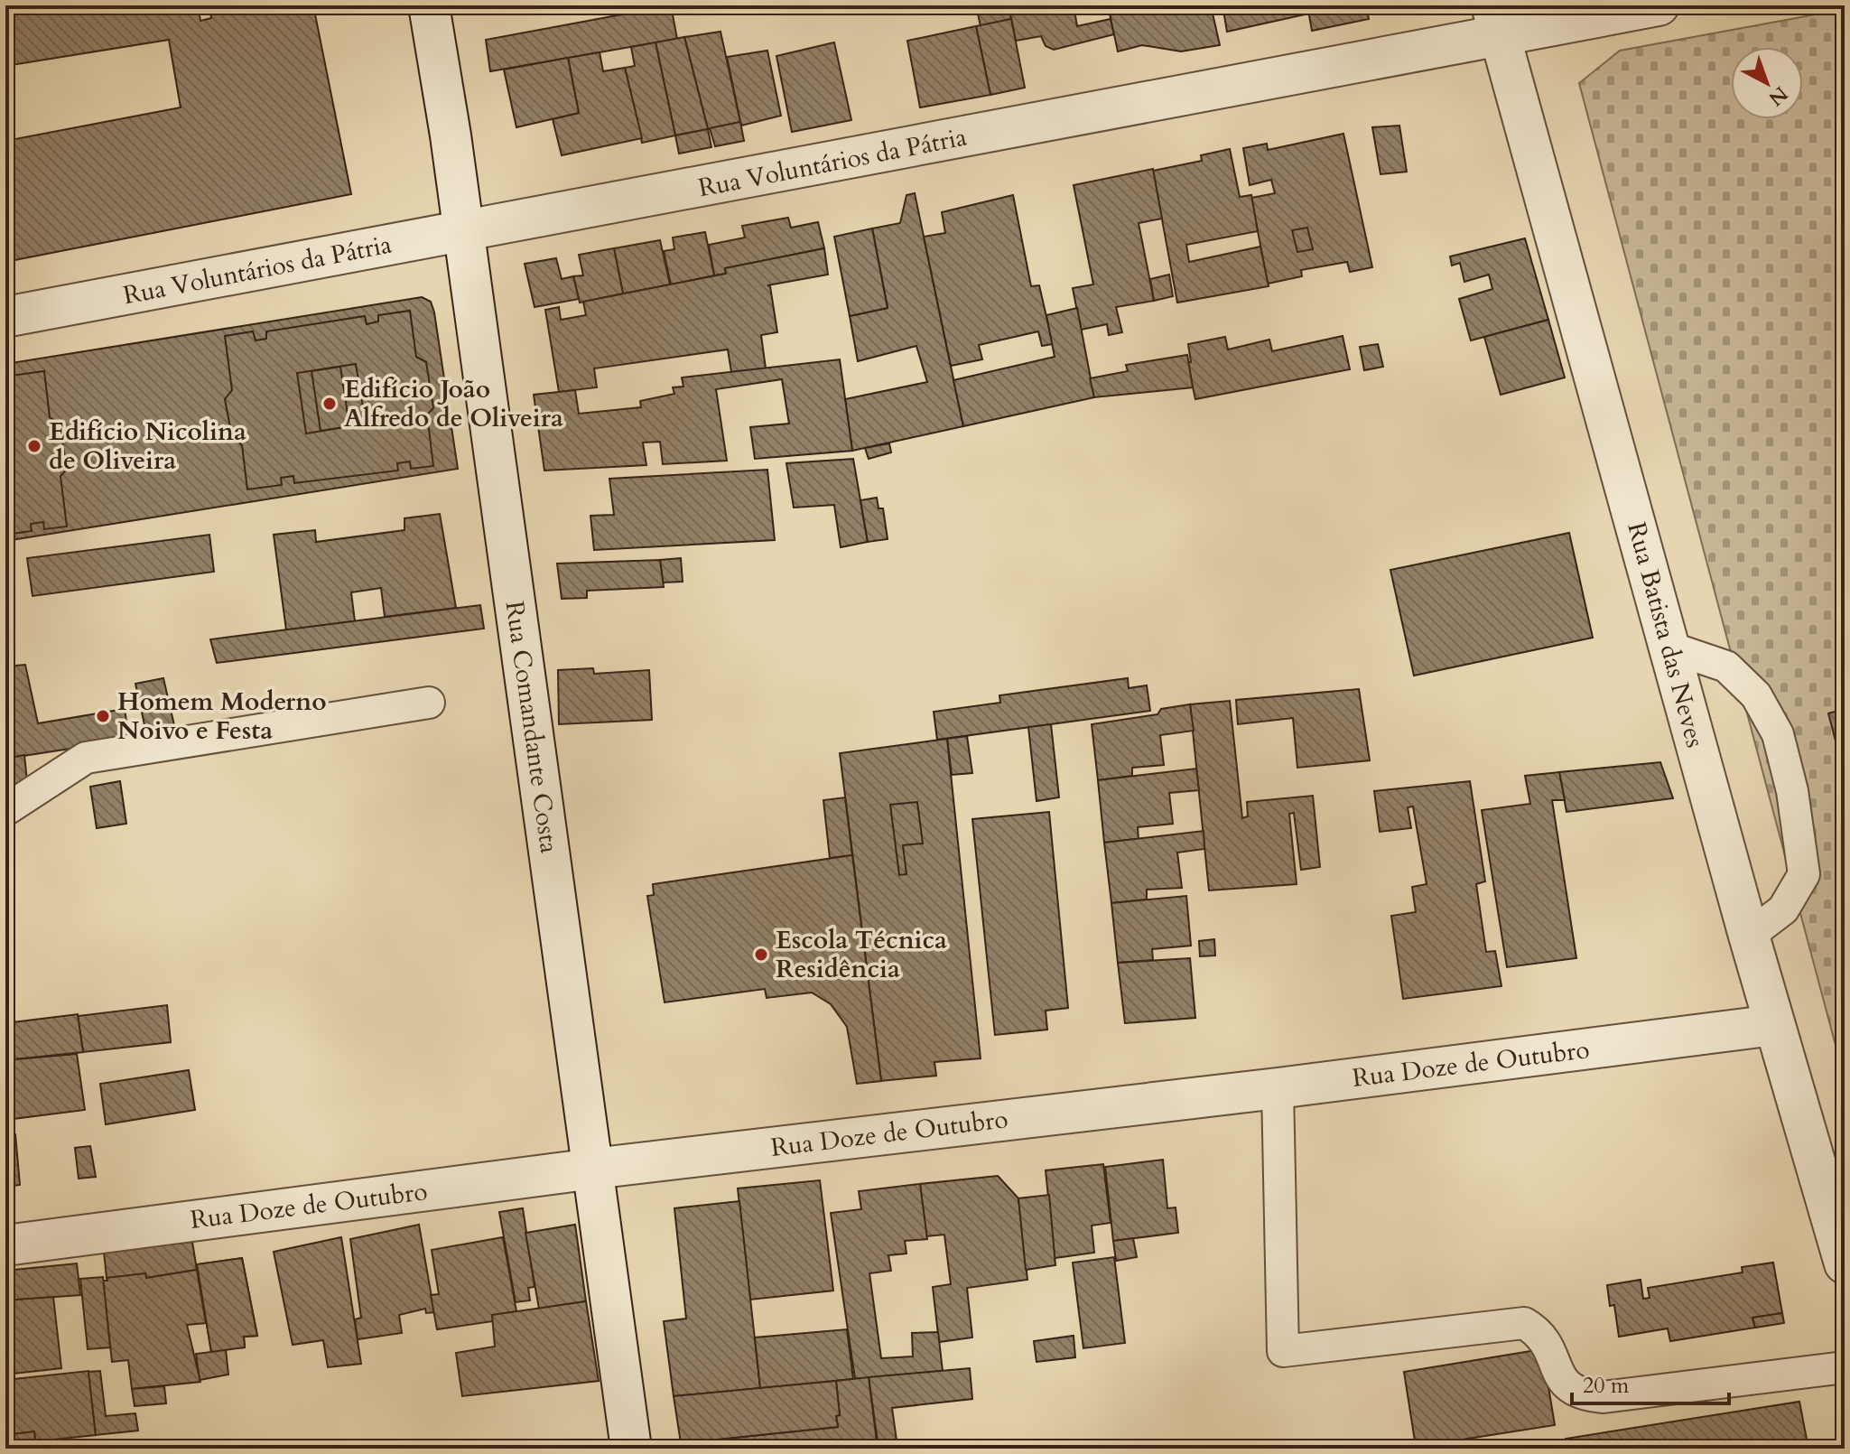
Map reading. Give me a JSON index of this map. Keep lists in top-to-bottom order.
{
  "streets": {
    "street": [
      "Rua Voluntários da Pátria",
      "Rua Batista das Neves",
      "Rua Comandante Costa",
      "Rua Doze de Outubro"
    ]
  },
  "crossings": [
    ["Rua Voluntários da Pátria", "Rua Batista das Neves"],
    ["Rua Voluntários da Pátria", "Rua Comandante Costa"],
    ["Rua Batista das Neves", "Rua Doze de Outubro"],
    ["Rua Comandante Costa", "Rua Doze de Outubro"]
  ],
  "places": [
    "Edifício João Alfredo de Oliveira",
    "Edifício Nicolina de Oliveira",
    "Homem Moderno Noivo e Festa",
    "Escola Técnica Residência"
  ],
  "scale_bar": "20 m",
  "north": "bottom right"
}
